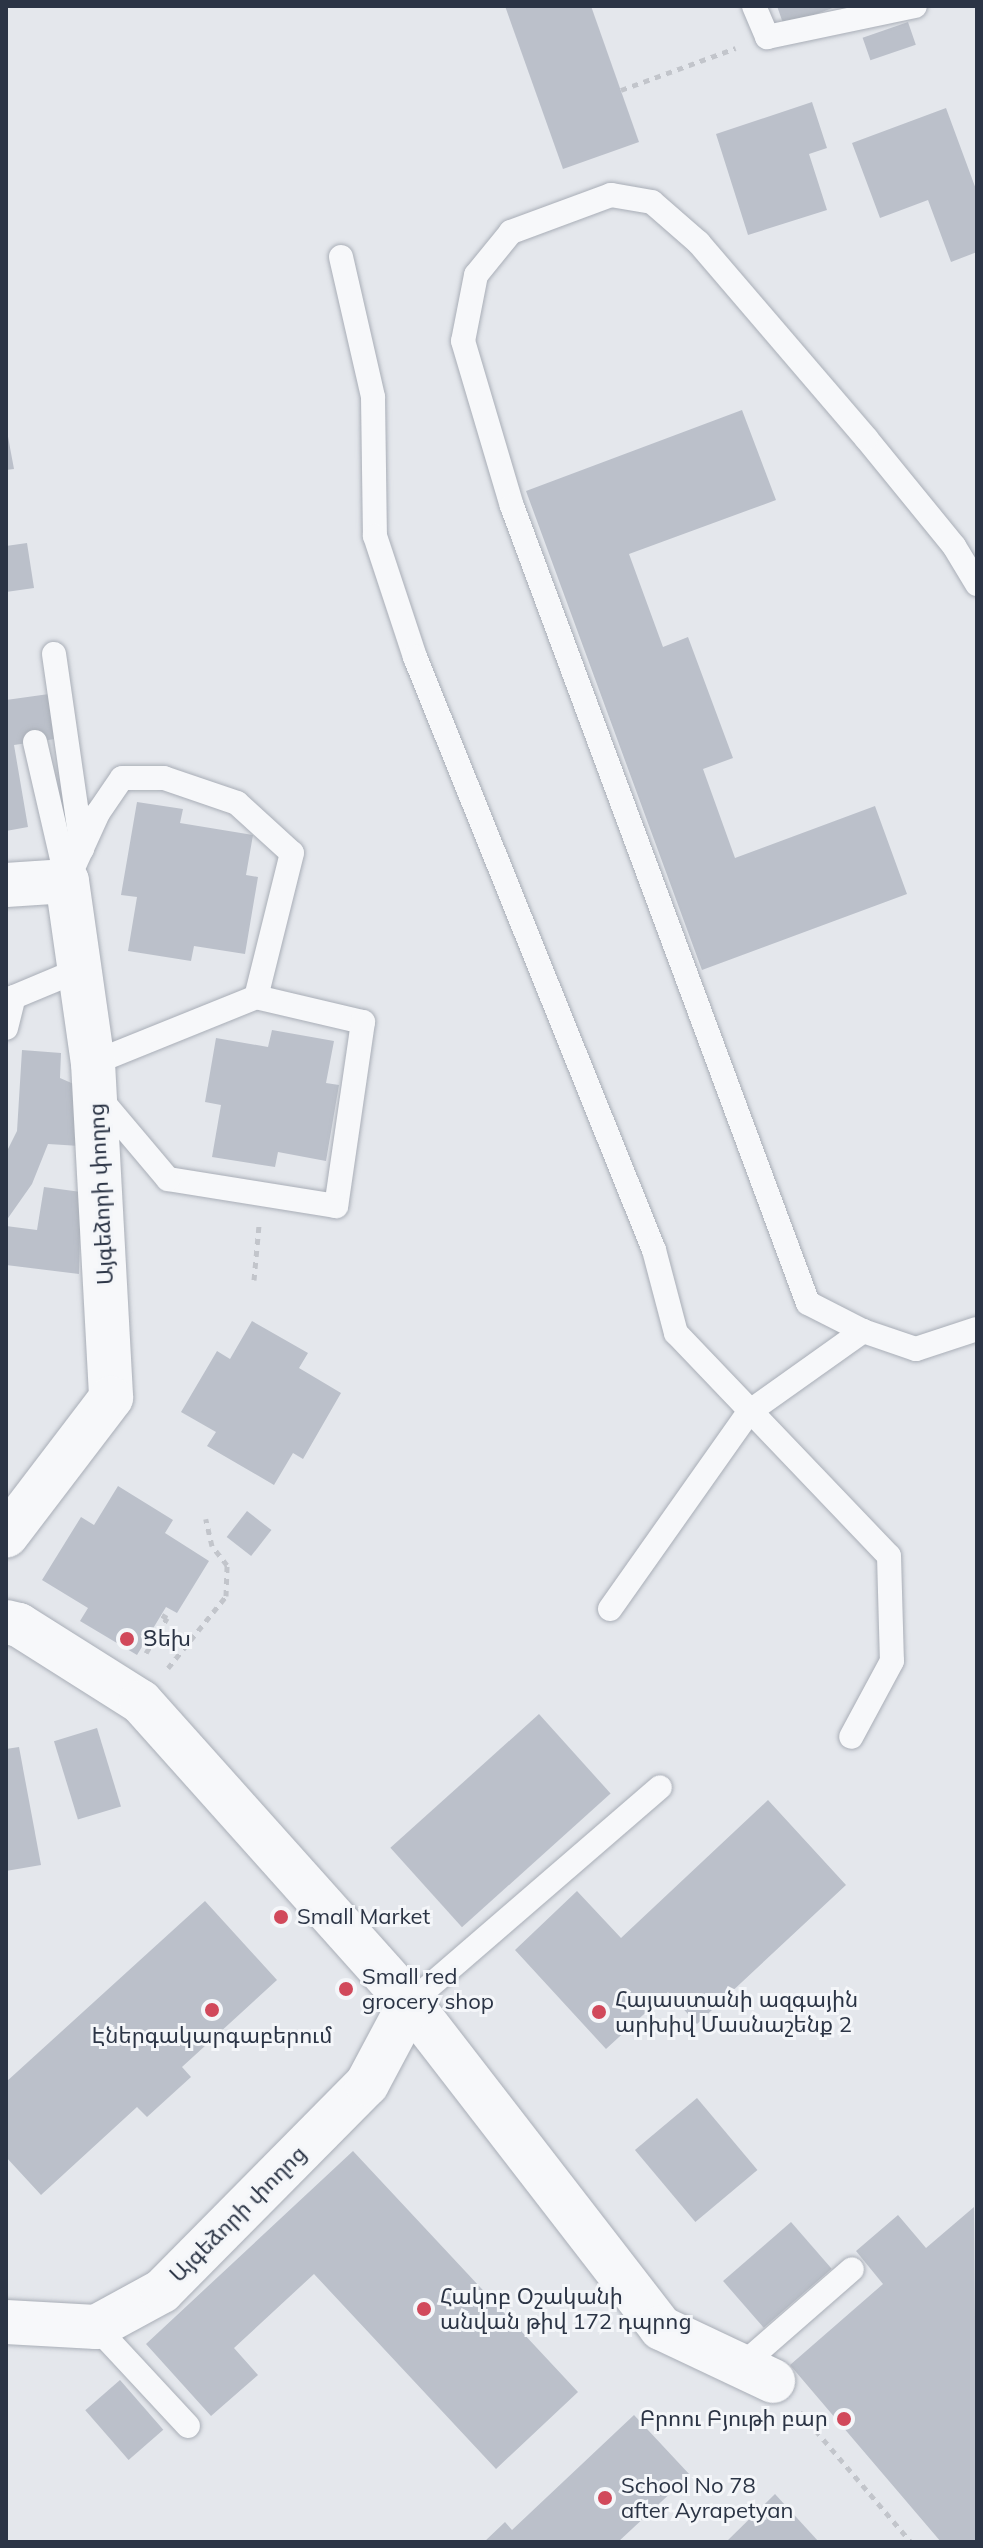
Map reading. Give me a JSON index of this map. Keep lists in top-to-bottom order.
{
  "streets": {
    "street": ["Այգեձորի փողոց"]
  },
  "places": [
    "Ցեխ",
    "Small Market",
    "Small red grocery shop",
    "Էներգակարգաբերում",
    "Հայաստանի ազգային արխիվ Մասնաշենք 2",
    "Հակոբ Օշականի անվան թիվ 172 դպրոց",
    "Բրոու Բյութի բար",
    "School No 78 after Ayrapetyan"
  ]
}
